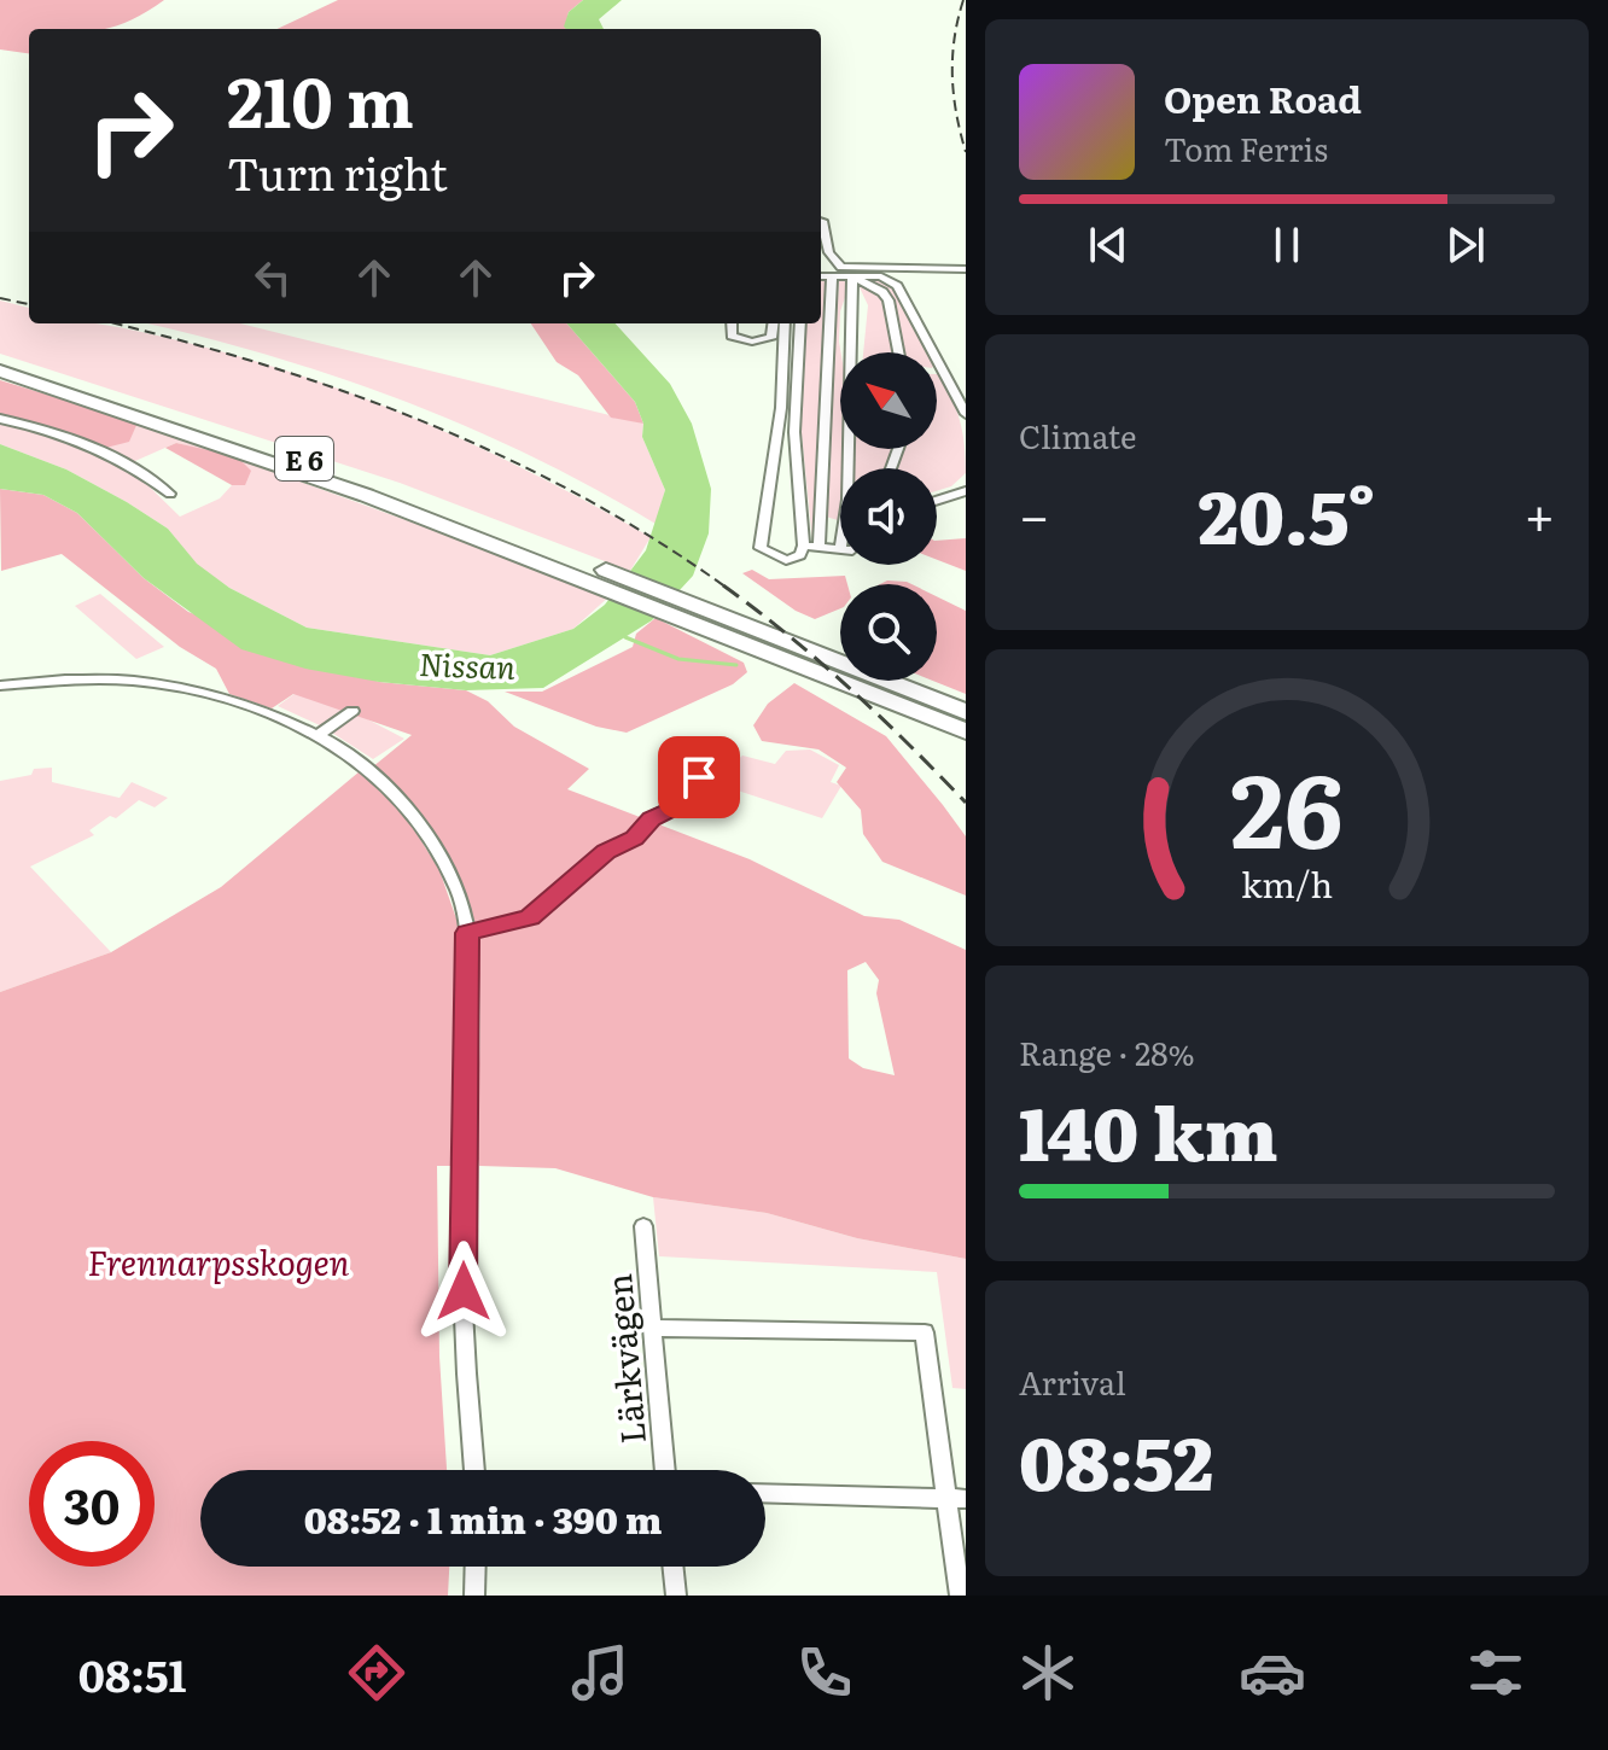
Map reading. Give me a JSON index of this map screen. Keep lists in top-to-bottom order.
{
  "streets": {
    "highway": ["E 6"],
    "street": ["Lärkvägen"]
  },
  "water": ["Nissan"],
  "parks": ["Frennarpsskogen"],
  "north": "top left",
  "page": {
    "turn": ["210 m", "Turn right"],
    "song": ["Open Road", "Tom Ferris"],
    "tile": [
      "Climate",
      ["Range · 28%", "140 km"],
      ["Arrival", "08:52"]
    ],
    "heat": ["−", "20.5°", "+"],
    "limit": "30",
    "trip": "08:52 · 1 min · 390 m",
    "tabs": "08:51",
    "gauge": ["26", "km/h"]
  }
}
